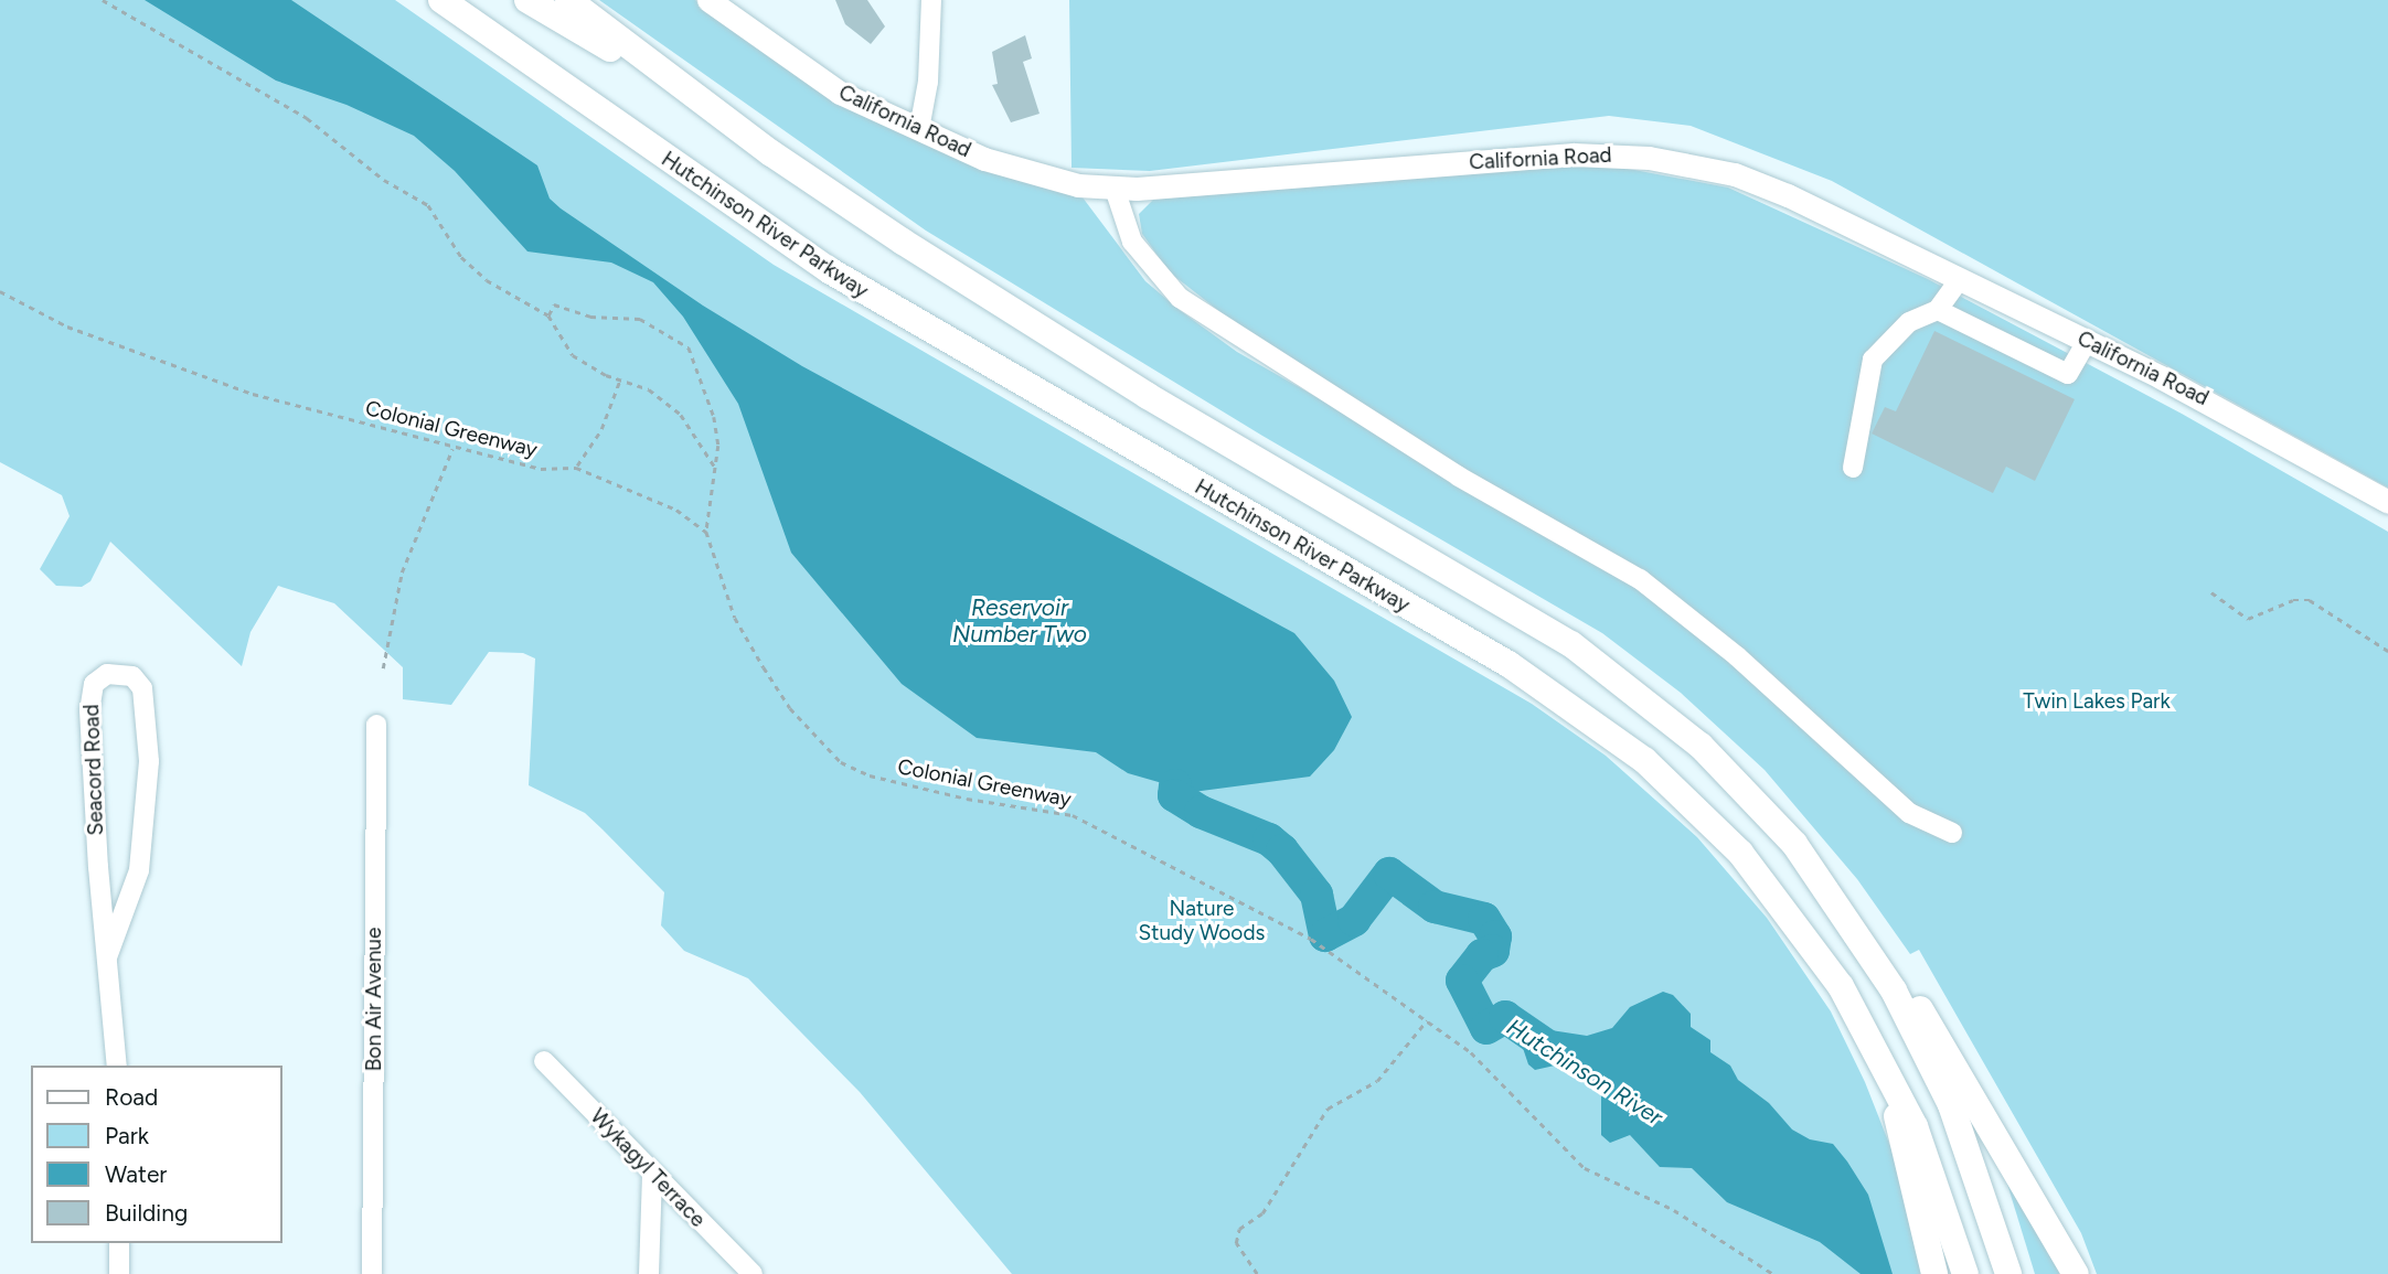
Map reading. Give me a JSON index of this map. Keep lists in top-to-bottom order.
{
  "streets": {
    "highway": ["Hutchinson River Parkway"],
    "main road": ["California Road"],
    "street": ["Seacord Road", "Bon Air Avenue", "Wykagyl Terrace"],
    "path": ["Colonial Greenway"]
  },
  "water": ["Reservoir Number Two", "Hutchinson River"],
  "parks": ["Twin Lakes Park", "Nature Study Woods"],
  "legend": [
    "Road",
    "Park",
    "Water",
    "Building"
  ]
}
